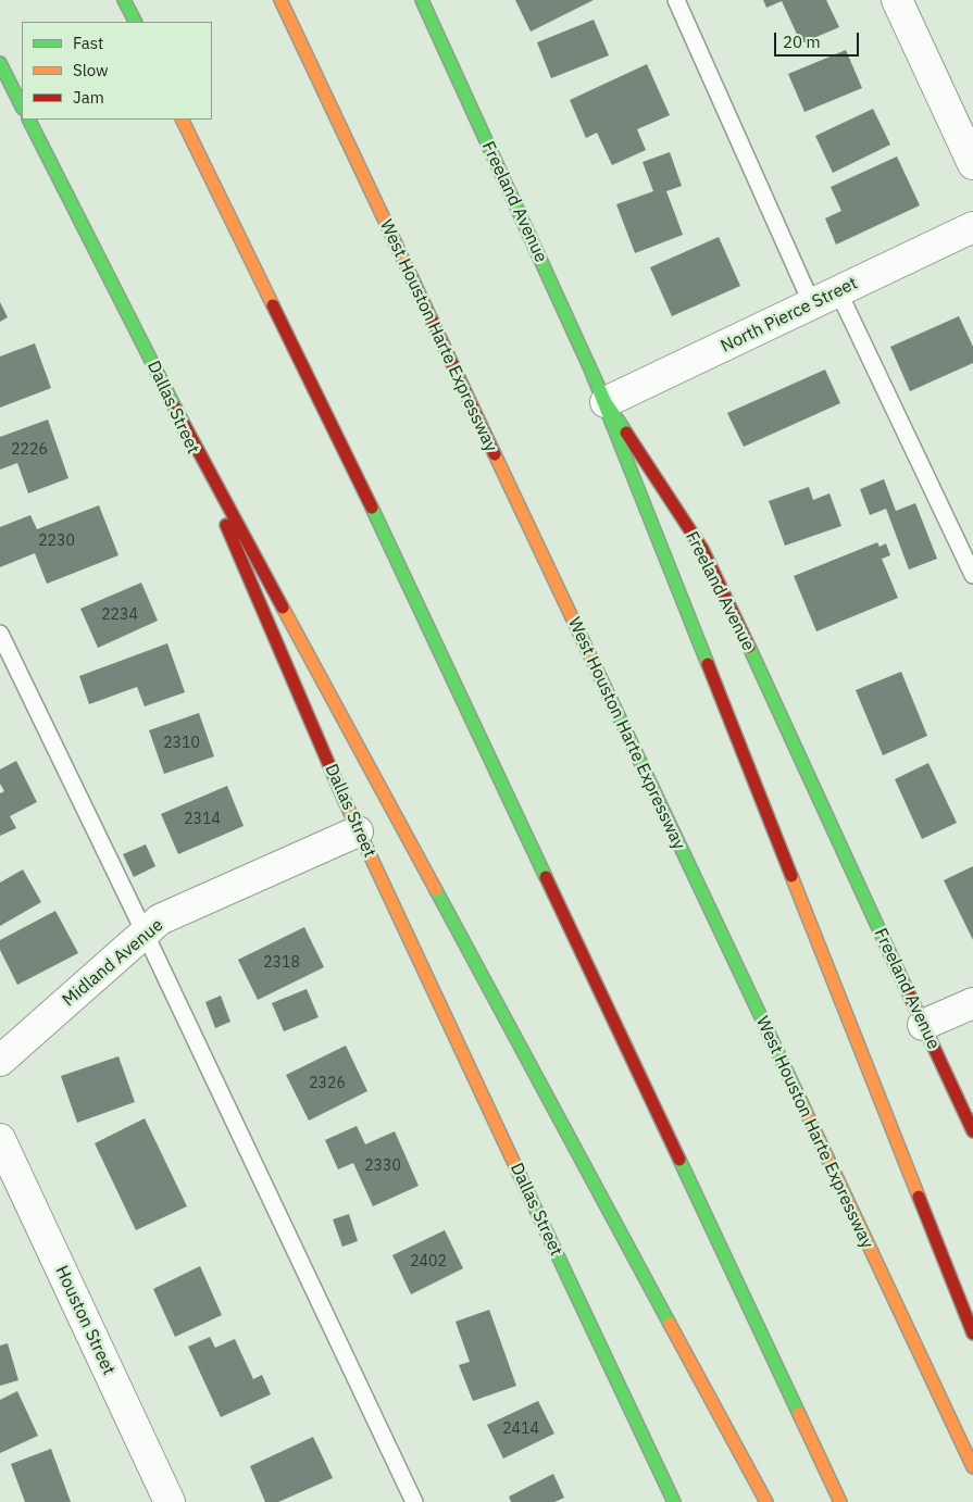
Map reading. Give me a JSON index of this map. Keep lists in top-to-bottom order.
{
  "streets": {
    "main road": ["Freeland Avenue", "West Houston Harte Expressway", "Dallas Street"],
    "street": ["North Pierce Street", "Midland Avenue", "Houston Street"]
  },
  "crossings": [
    ["Freeland Avenue", "North Pierce Street"],
    ["Dallas Street", "Midland Avenue"]
  ],
  "house_numbers": [
    "2226",
    "2230",
    "2234",
    "2310",
    "2314",
    "2318",
    "2326",
    "2330",
    "2402",
    "2414"
  ],
  "legend": ["Fast", "Slow", "Jam"],
  "scale_bar": "20 m"
}
